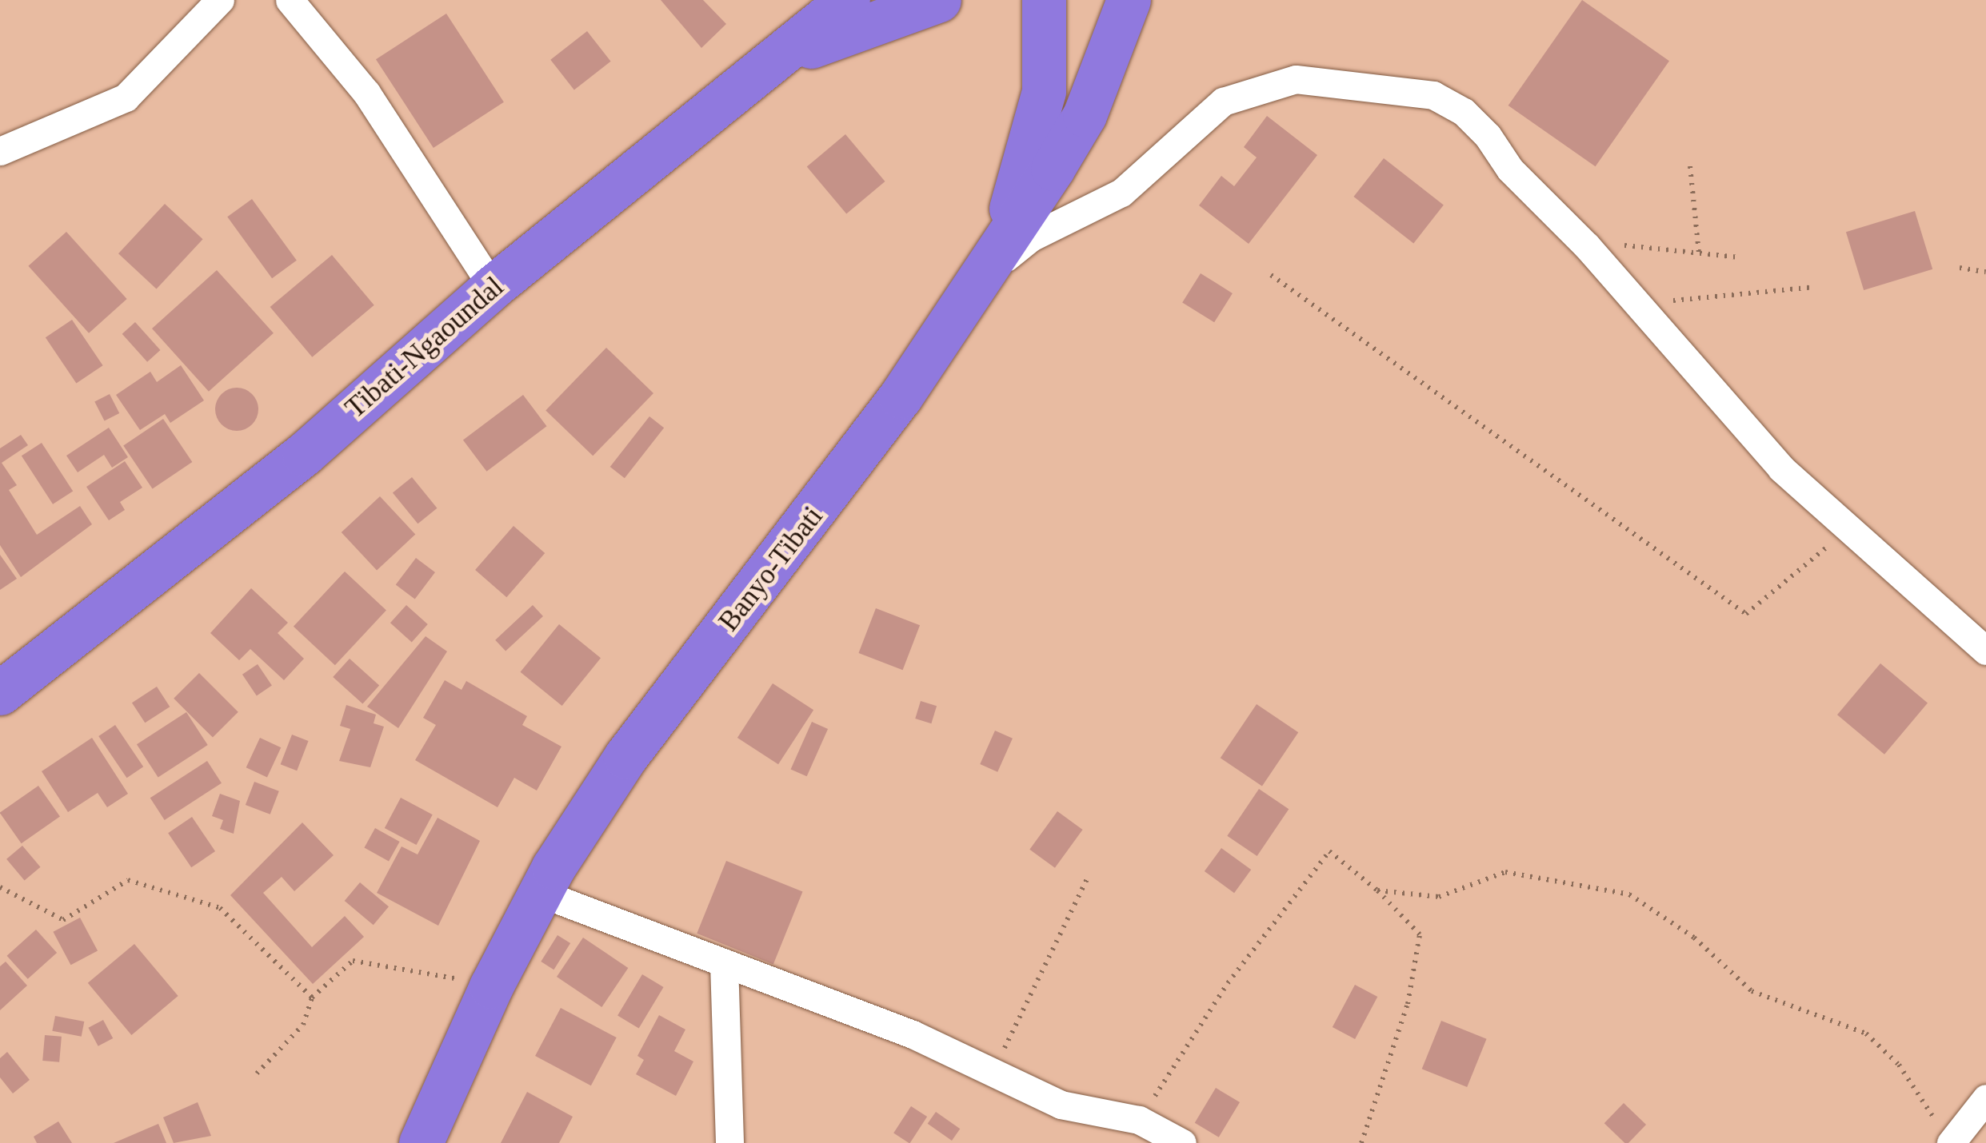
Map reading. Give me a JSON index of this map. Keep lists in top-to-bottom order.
{
  "streets": {
    "highway": ["Tibati-Ngaoundal", "Banyo-Tibati"]
  }
}
